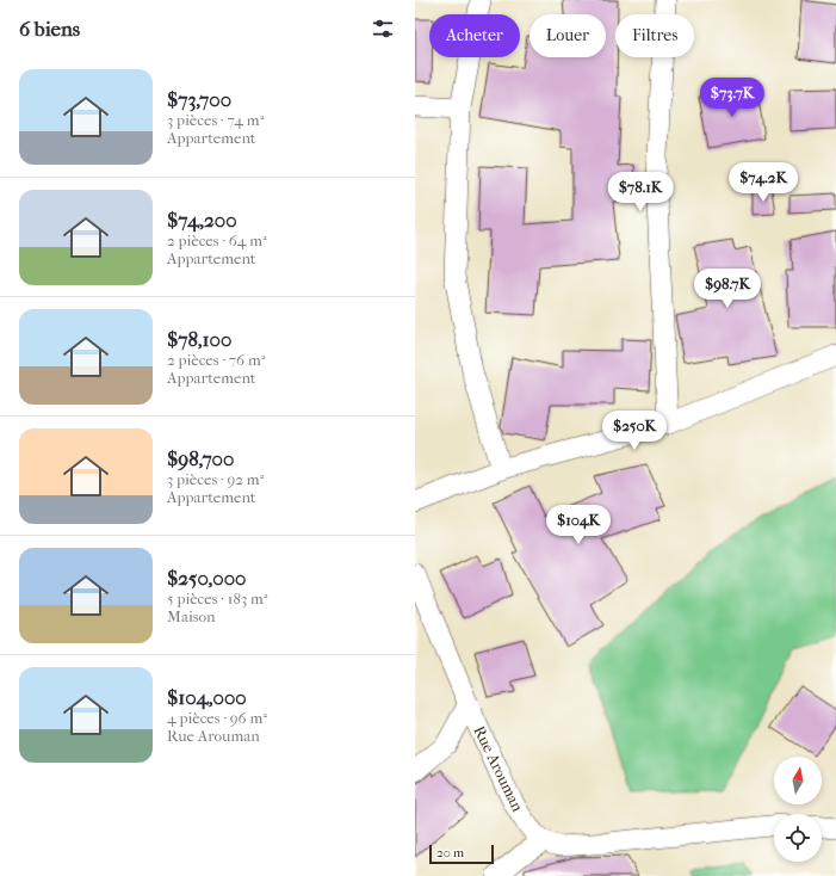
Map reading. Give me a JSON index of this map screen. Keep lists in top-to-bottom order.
{
  "streets": {
    "street": ["Rue Arouman"]
  },
  "scale_bar": "20 m",
  "north": "top",
  "page": {
    "heading": "6 biens",
    "chip": ["Acheter", "Louer", "Filtres"],
    "list": [
      {
        "name": "$73,700",
        "note": "3 pièces · 74 m² · Appartement"
      },
      {
        "name": "$74,200",
        "note": "2 pièces · 64 m² · Appartement"
      },
      {
        "name": "$78,100",
        "note": "2 pièces · 76 m² · Appartement"
      },
      {
        "name": "$98,700",
        "note": "3 pièces · 92 m² · Appartement"
      },
      {
        "name": "$250,000",
        "note": "5 pièces · 183 m² · Maison"
      },
      {
        "name": "$104,000",
        "note": "4 pièces · 96 m² · Rue Arouman"
      }
    ],
    "price": [
      "$73.7K",
      "$74.2K",
      "$78.1K",
      "$98.7K",
      "$250K",
      "$104K"
    ],
    "scale": "20 m"
  }
}
